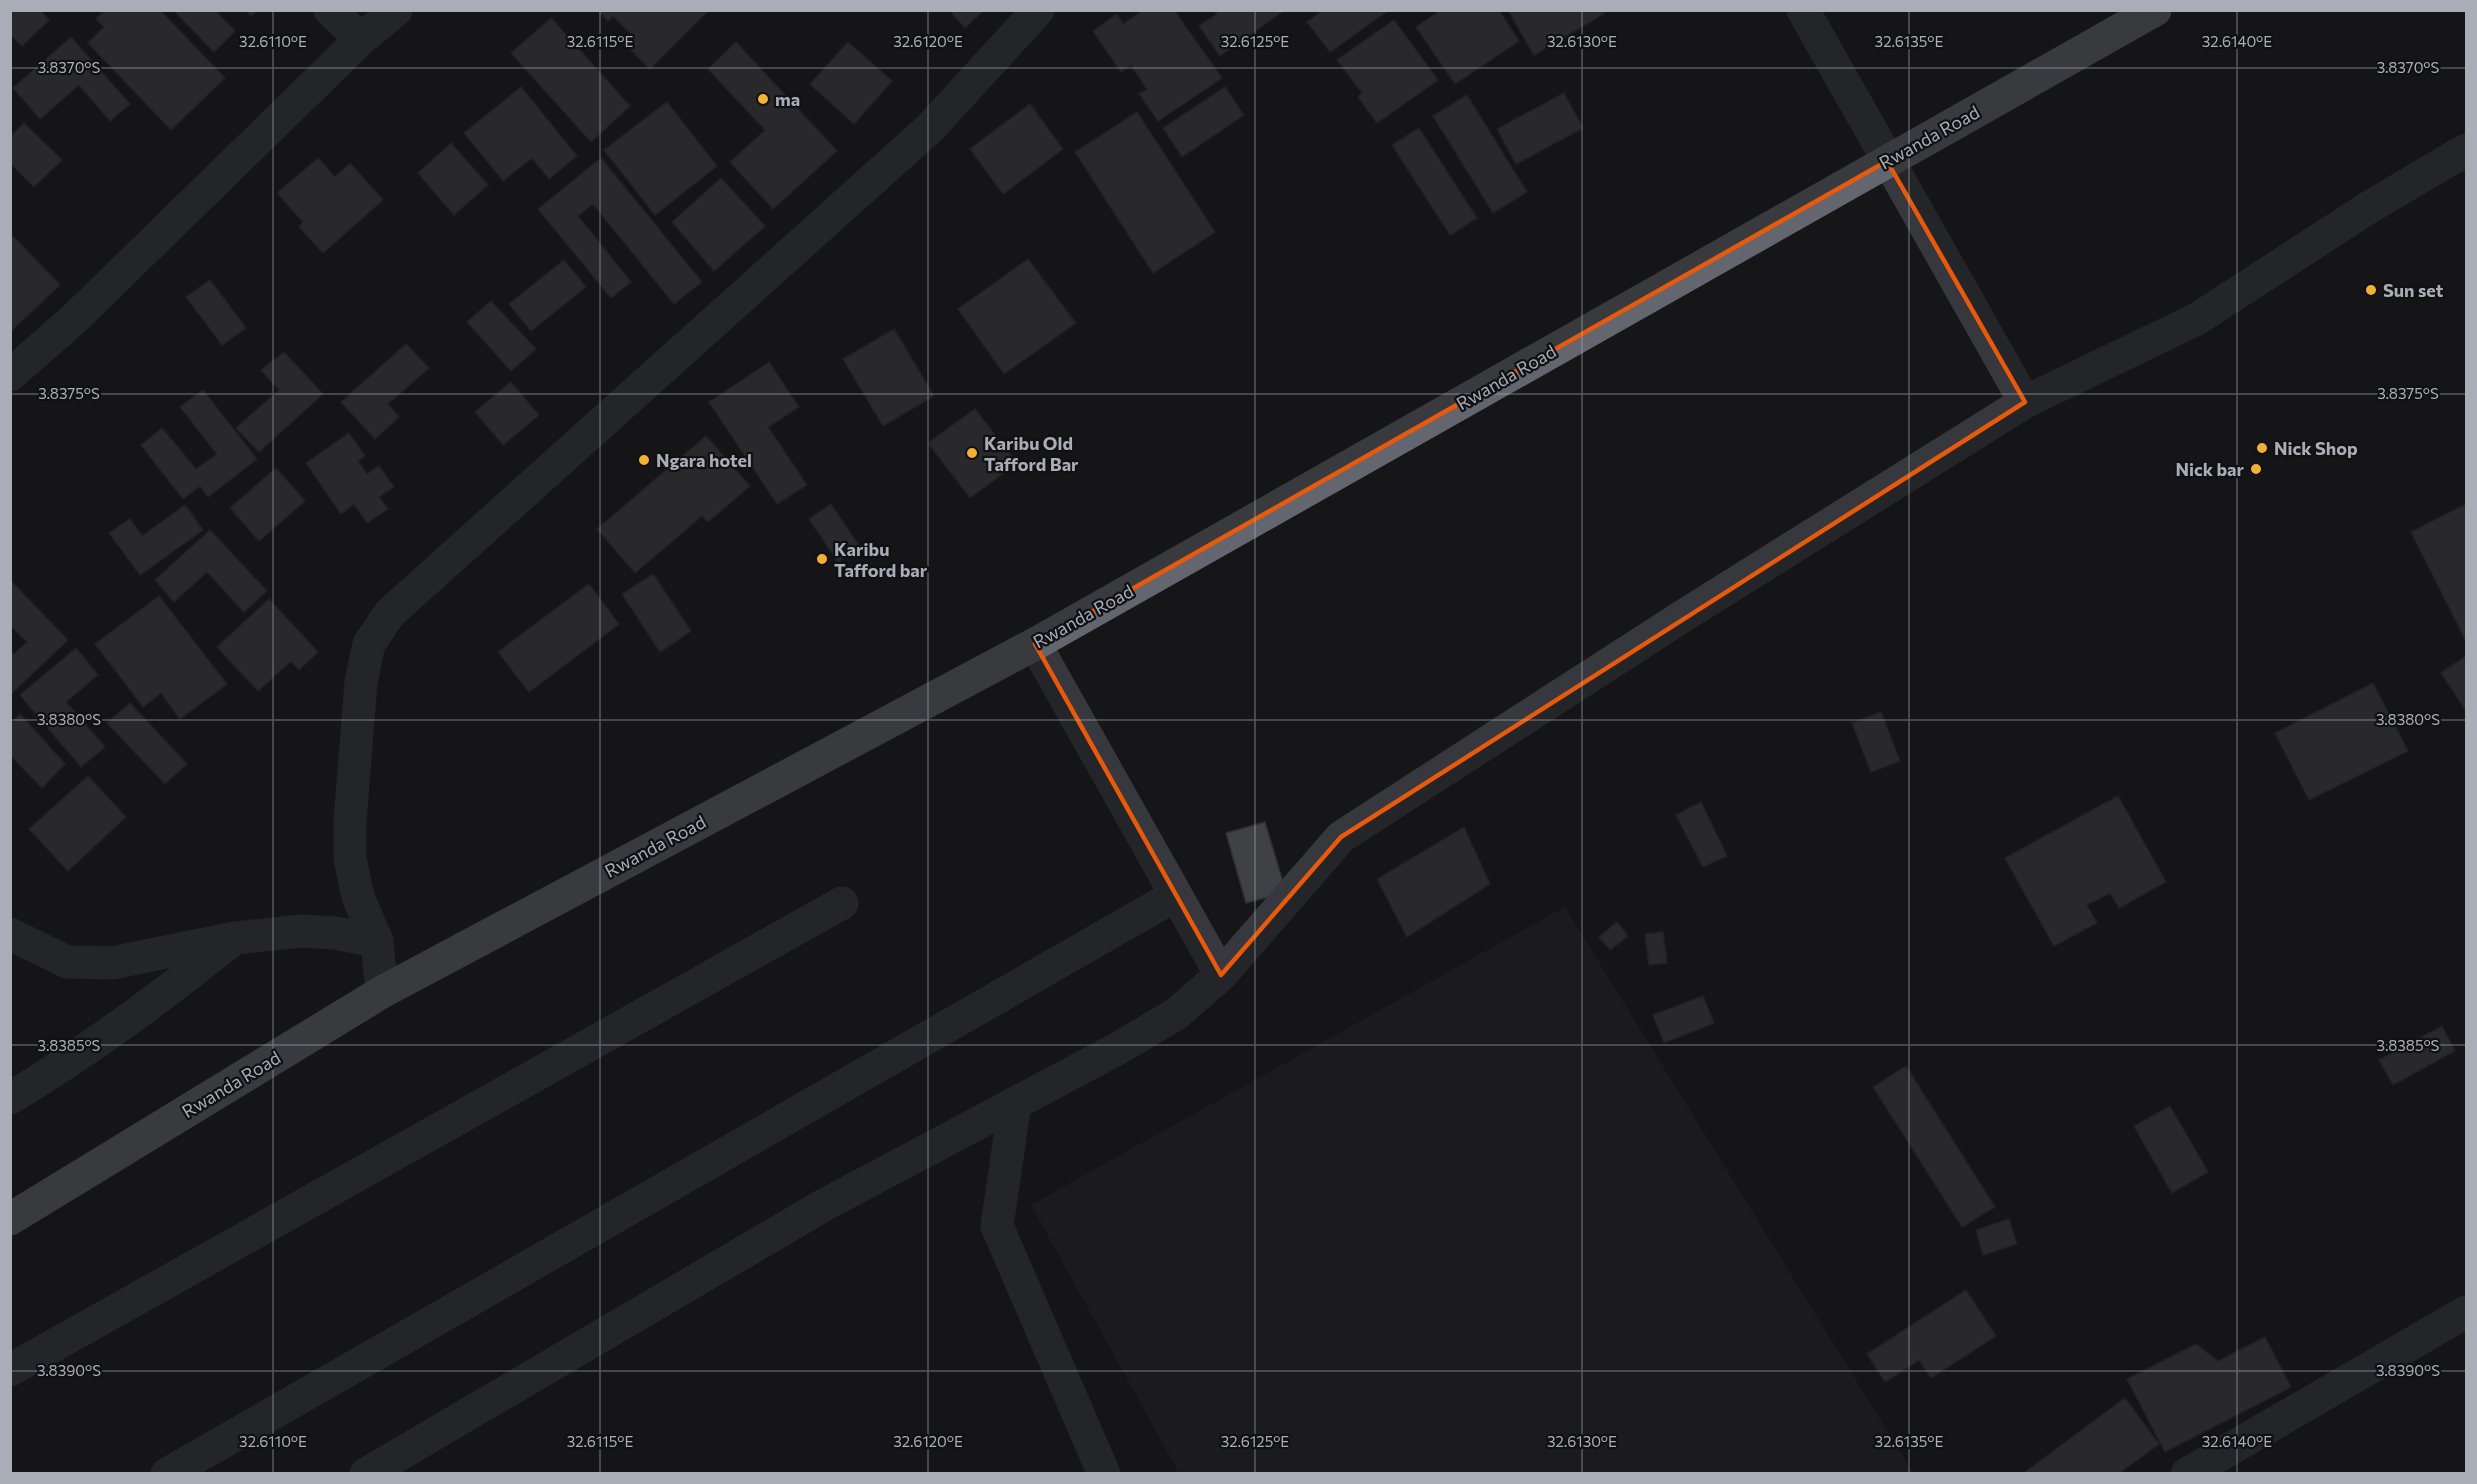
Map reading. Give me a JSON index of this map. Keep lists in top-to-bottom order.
{
  "streets": {
    "highway": ["Rwanda Road"]
  },
  "places": [
    "ma",
    "Sun set",
    "Nick Shop",
    "Karibu Old Tafford Bar",
    "Ngara hotel",
    "Nick bar",
    "Karibu Tafford bar"
  ],
  "coordinates": [
    "32.6110°E",
    "32.6115°E",
    "32.6120°E",
    "32.6125°E",
    "32.6130°E",
    "32.6135°E",
    "32.6140°E",
    "3.8370°S",
    "3.8375°S",
    "3.8380°S",
    "3.8385°S",
    "3.8390°S"
  ]
}
